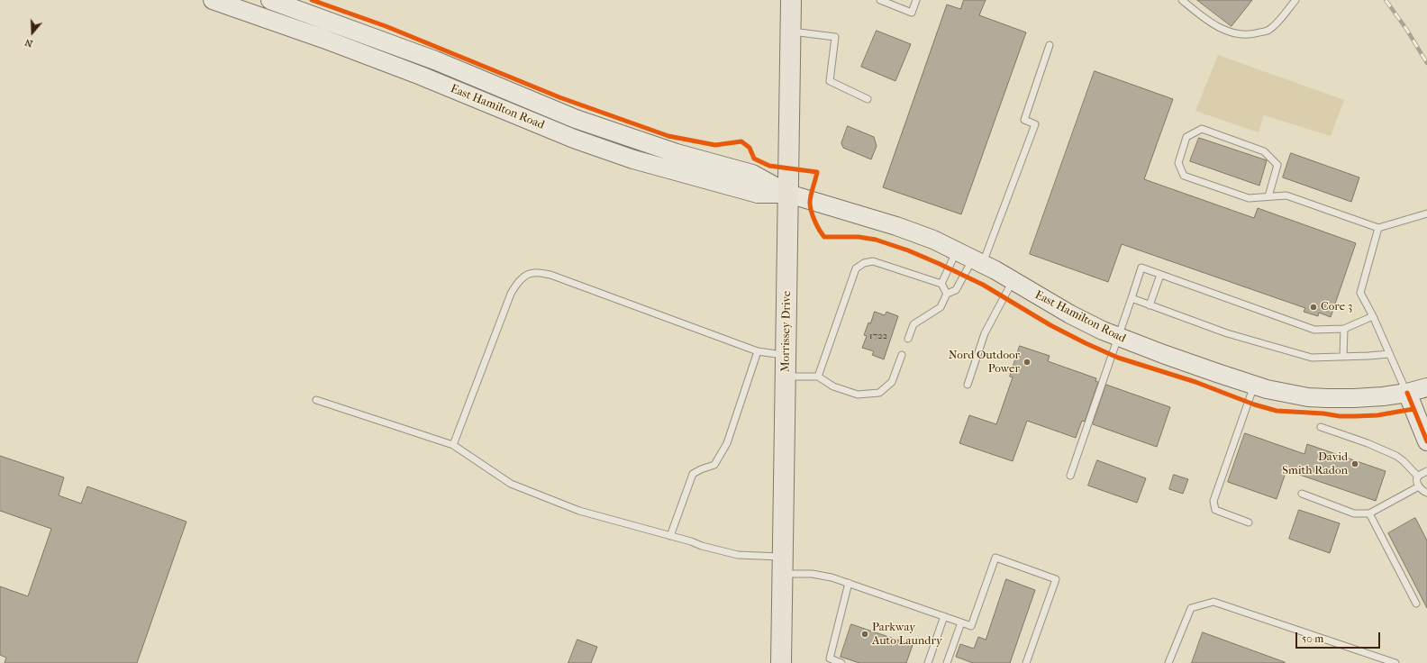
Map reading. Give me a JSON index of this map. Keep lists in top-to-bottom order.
{
  "streets": {
    "main road": ["East Hamilton Road", "Morrissey Drive"]
  },
  "crossings": [
    ["East Hamilton Road", "Morrissey Drive"]
  ],
  "places": [
    "Core 3",
    "Nord Outdoor Power",
    "David Smith Radon",
    "Parkway Auto Laundry"
  ],
  "house_numbers": ["1722"],
  "scale_bar": "50 m",
  "north": "bottom"
}
